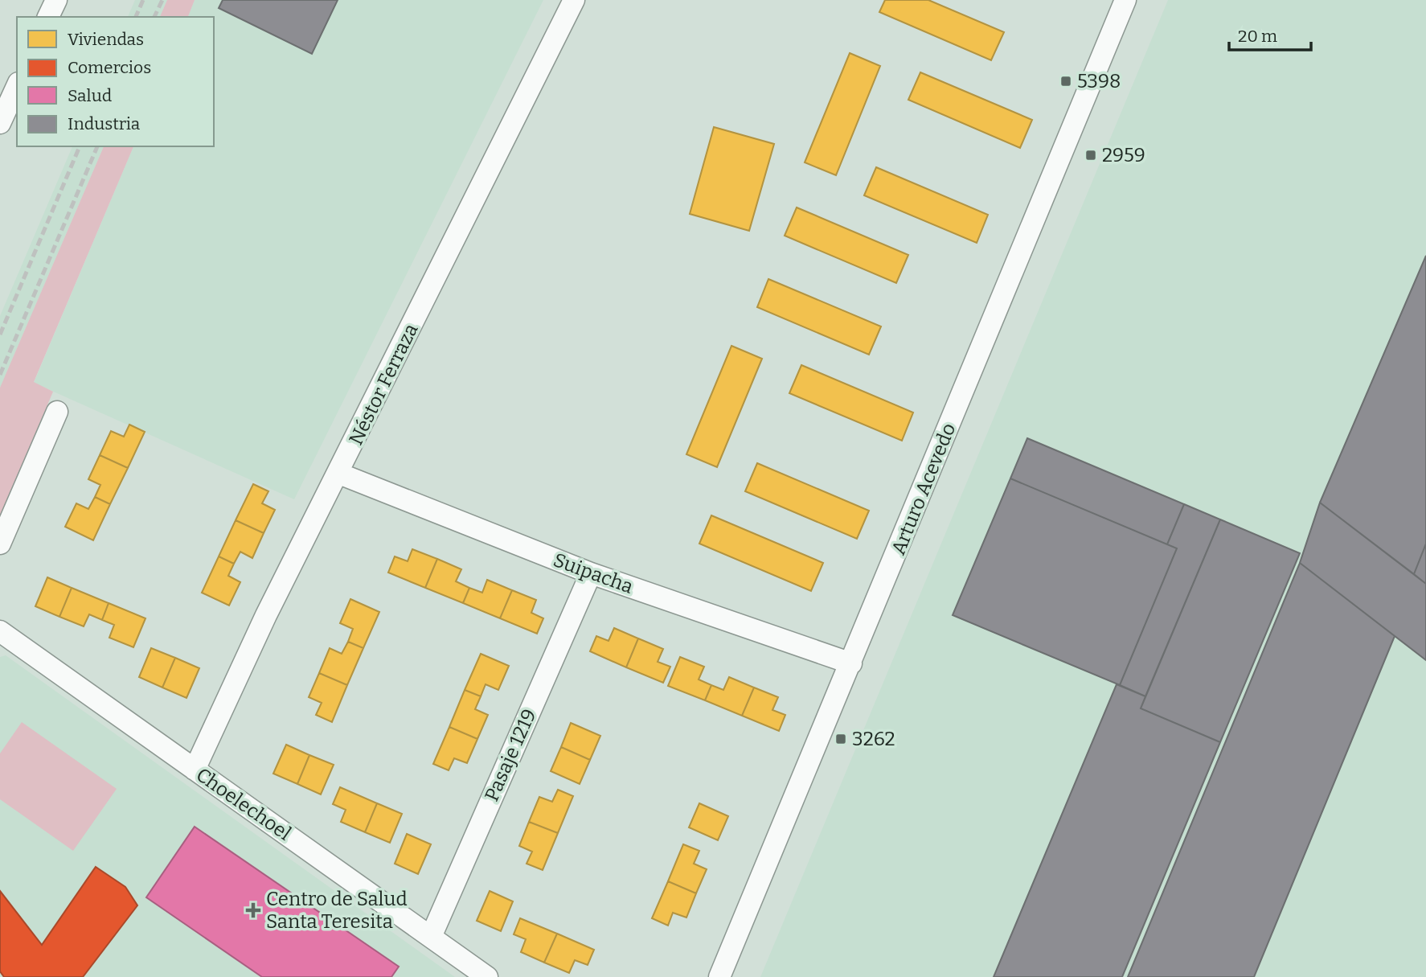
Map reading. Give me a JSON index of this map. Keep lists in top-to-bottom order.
{
  "streets": {
    "street": [
      "Néstor Ferraza",
      "Arturo Acevedo",
      "Suipacha",
      "Pasaje 1219",
      "Choelechoel"
    ]
  },
  "crossings": [
    ["Néstor Ferraza", "Suipacha"],
    ["Néstor Ferraza", "Choelechoel"],
    ["Arturo Acevedo", "Suipacha"],
    ["Suipacha", "Pasaje 1219"],
    ["Pasaje 1219", "Choelechoel"]
  ],
  "places": {
    "transit": ["5398", "2959", "3262"],
    "health": ["Centro de Salud Santa Teresita"]
  },
  "legend": [
    "Viviendas",
    "Comercios",
    "Salud",
    "Industria"
  ],
  "scale_bar": "20 m"
}
